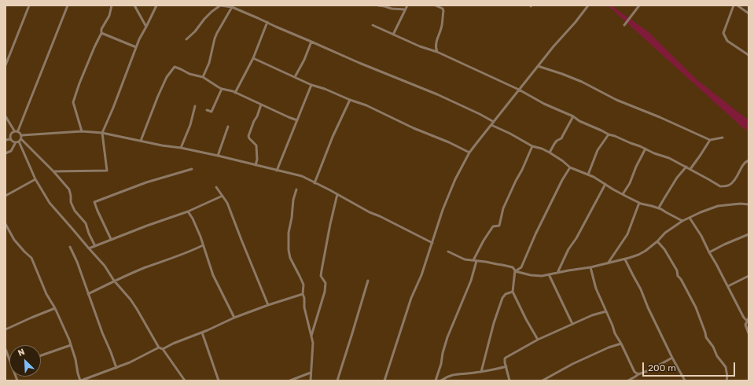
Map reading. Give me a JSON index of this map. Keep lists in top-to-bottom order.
{
  "scale_bar": "200 m",
  "north": "top left"
}
